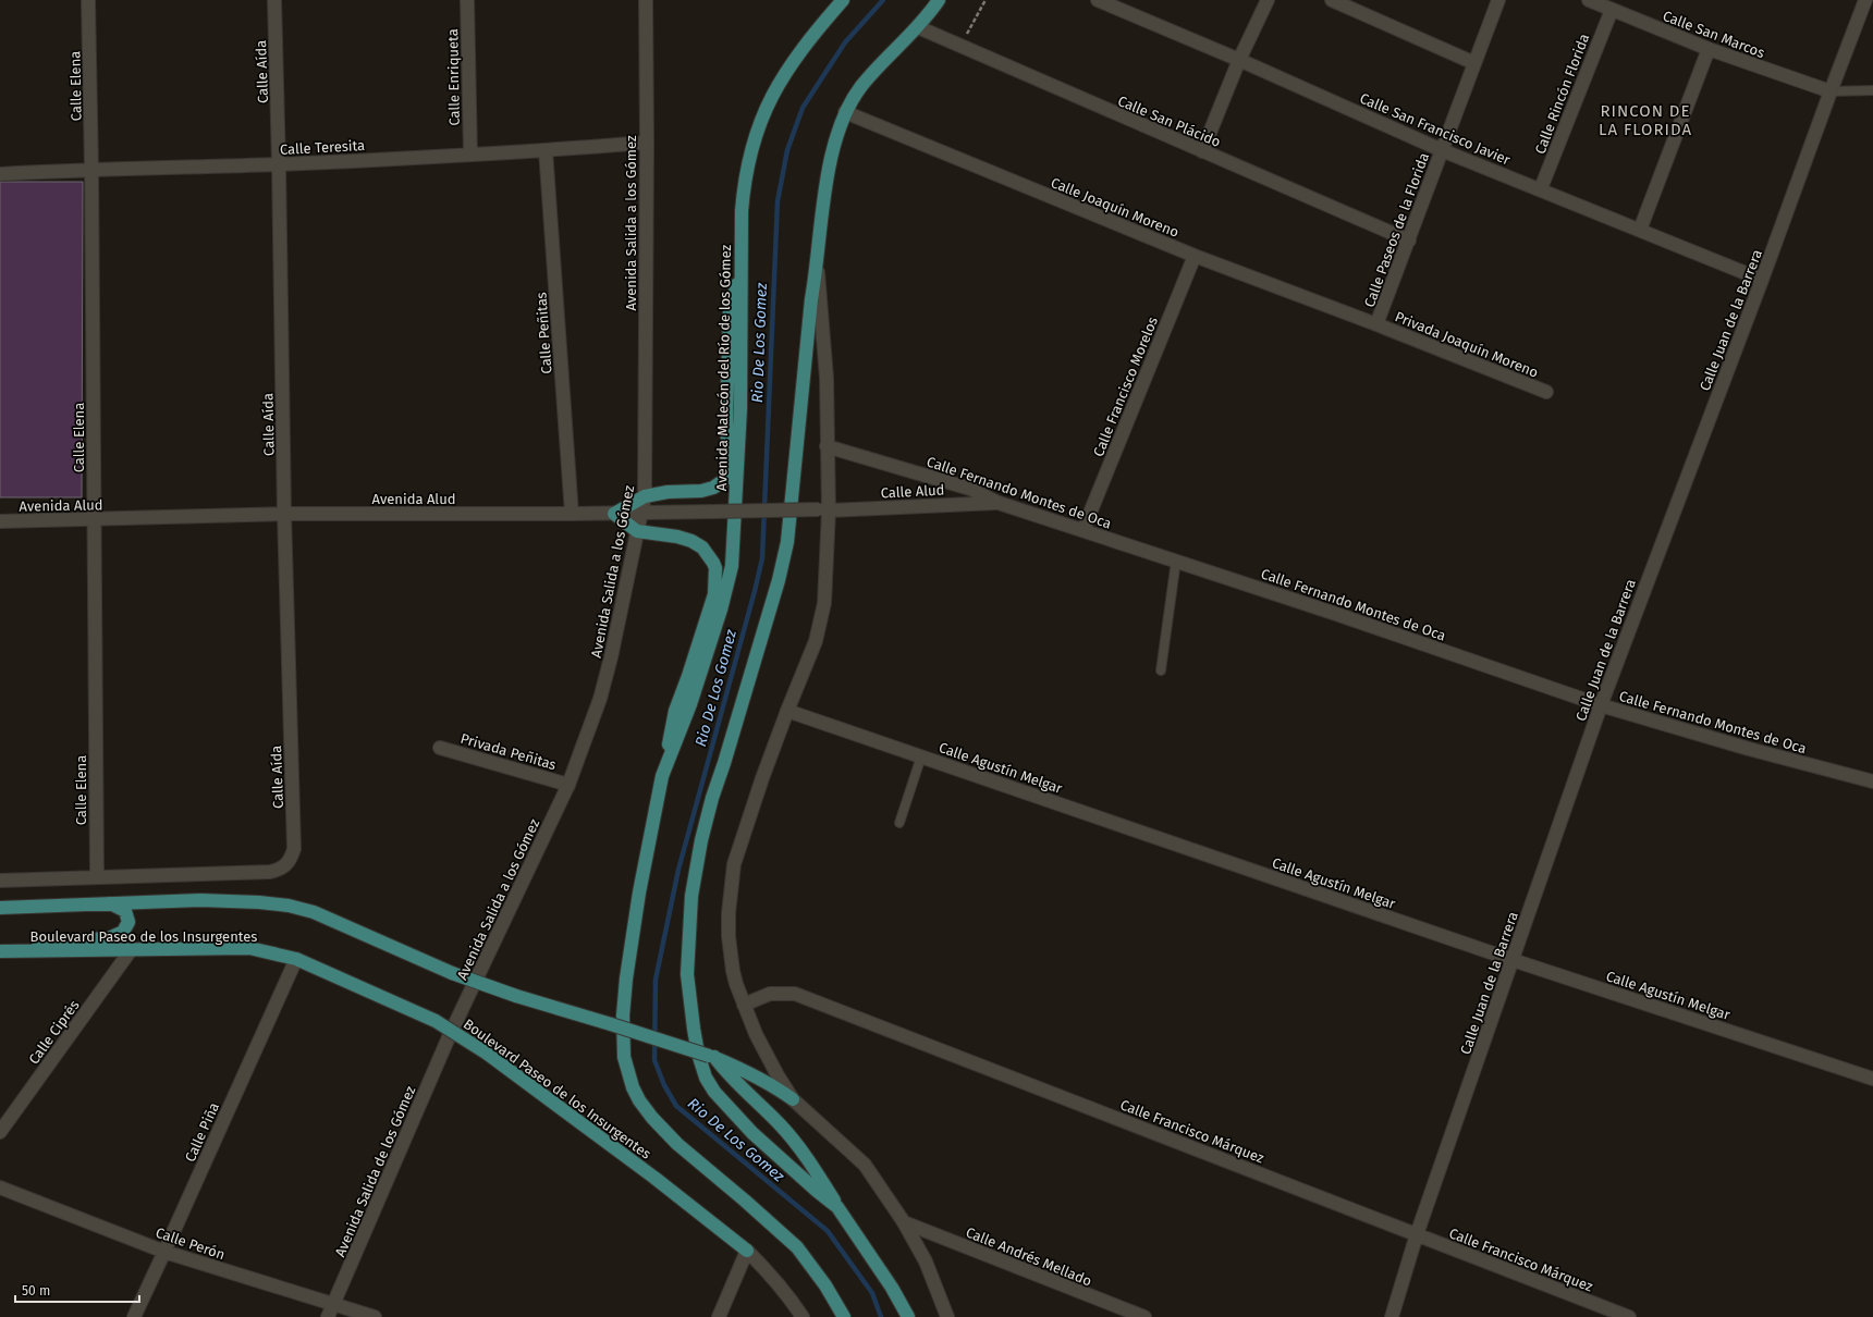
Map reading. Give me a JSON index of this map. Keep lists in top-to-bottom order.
{
  "streets": {
    "main road": ["Avenida Malecón del Río de los Gómez", "Boulevard Paseo de los Insurgentes"],
    "street": [
      "Calle San Marcos",
      "Calle Aída",
      "Calle Enriqueta",
      "Calle Elena",
      "Calle Rincón Florida",
      "Calle San Plácido",
      "Calle San Francisco Javier",
      "Calle Teresita",
      "Calle Joaquín Moreno",
      "Avenida Salida a los Gómez",
      "Calle Paseos de la Florida",
      "Calle Juan de la Barrera",
      "Calle Peñitas",
      "Privada Joaquín Moreno",
      "Calle Francisco Morelos",
      "Calle Alud",
      "Calle Fernando Montes de Oca",
      "Avenida Alud",
      "Privada Peñitas",
      "Calle Agustín Melgar",
      "Calle Ciprés",
      "Calle Francisco Márquez",
      "Calle Piña",
      "Avenida Salida de los Gómez",
      "Calle Perón",
      "Calle Andrés Mellado"
    ]
  },
  "crossings": [
    ["Calle San Marcos", "Calle Rincón Florida"],
    ["Calle San Marcos", "Calle Juan de la Barrera"],
    ["Calle Aída", "Calle Elena"],
    ["Calle Aída", "Calle Teresita"],
    ["Calle Aída", "Avenida Alud"],
    ["Calle Enriqueta", "Calle Teresita"],
    ["Calle Elena", "Calle Teresita"],
    ["Calle Elena", "Avenida Alud"],
    ["Calle Rincón Florida", "Calle San Francisco Javier"],
    ["Calle San Plácido", "Calle Paseos de la Florida"],
    ["Calle San Francisco Javier", "Calle Paseos de la Florida"],
    ["Calle San Francisco Javier", "Calle Juan de la Barrera"],
    ["Calle Teresita", "Avenida Salida a los Gómez"],
    ["Calle Teresita", "Calle Peñitas"],
    ["Calle Joaquín Moreno", "Calle Paseos de la Florida"],
    ["Calle Joaquín Moreno", "Privada Joaquín Moreno"],
    ["Calle Joaquín Moreno", "Calle Francisco Morelos"],
    ["Avenida Salida a los Gómez", "Avenida Alud"],
    ["Avenida Salida a los Gómez", "Privada Peñitas"],
    ["Avenida Salida a los Gómez", "Avenida Salida de los Gómez"],
    ["Calle Paseos de la Florida", "Privada Joaquín Moreno"],
    ["Calle Juan de la Barrera", "Calle Fernando Montes de Oca"],
    ["Calle Juan de la Barrera", "Calle Agustín Melgar"],
    ["Calle Juan de la Barrera", "Calle Francisco Márquez"],
    ["Calle Peñitas", "Avenida Alud"],
    ["Calle Francisco Morelos", "Calle Fernando Montes de Oca"],
    ["Calle Alud", "Calle Fernando Montes de Oca"],
    ["Calle Alud", "Avenida Alud"],
    ["Boulevard Paseo de los Insurgentes", "Calle Ciprés"],
    ["Boulevard Paseo de los Insurgentes", "Calle Piña"],
    ["Calle Piña", "Calle Perón"],
    ["Avenida Salida de los Gómez", "Calle Perón"]
  ],
  "districts": ["RINCON DE LA FLORIDA"],
  "water": ["Rio De Los Gomez"],
  "scale_bar": "50 m"
}
